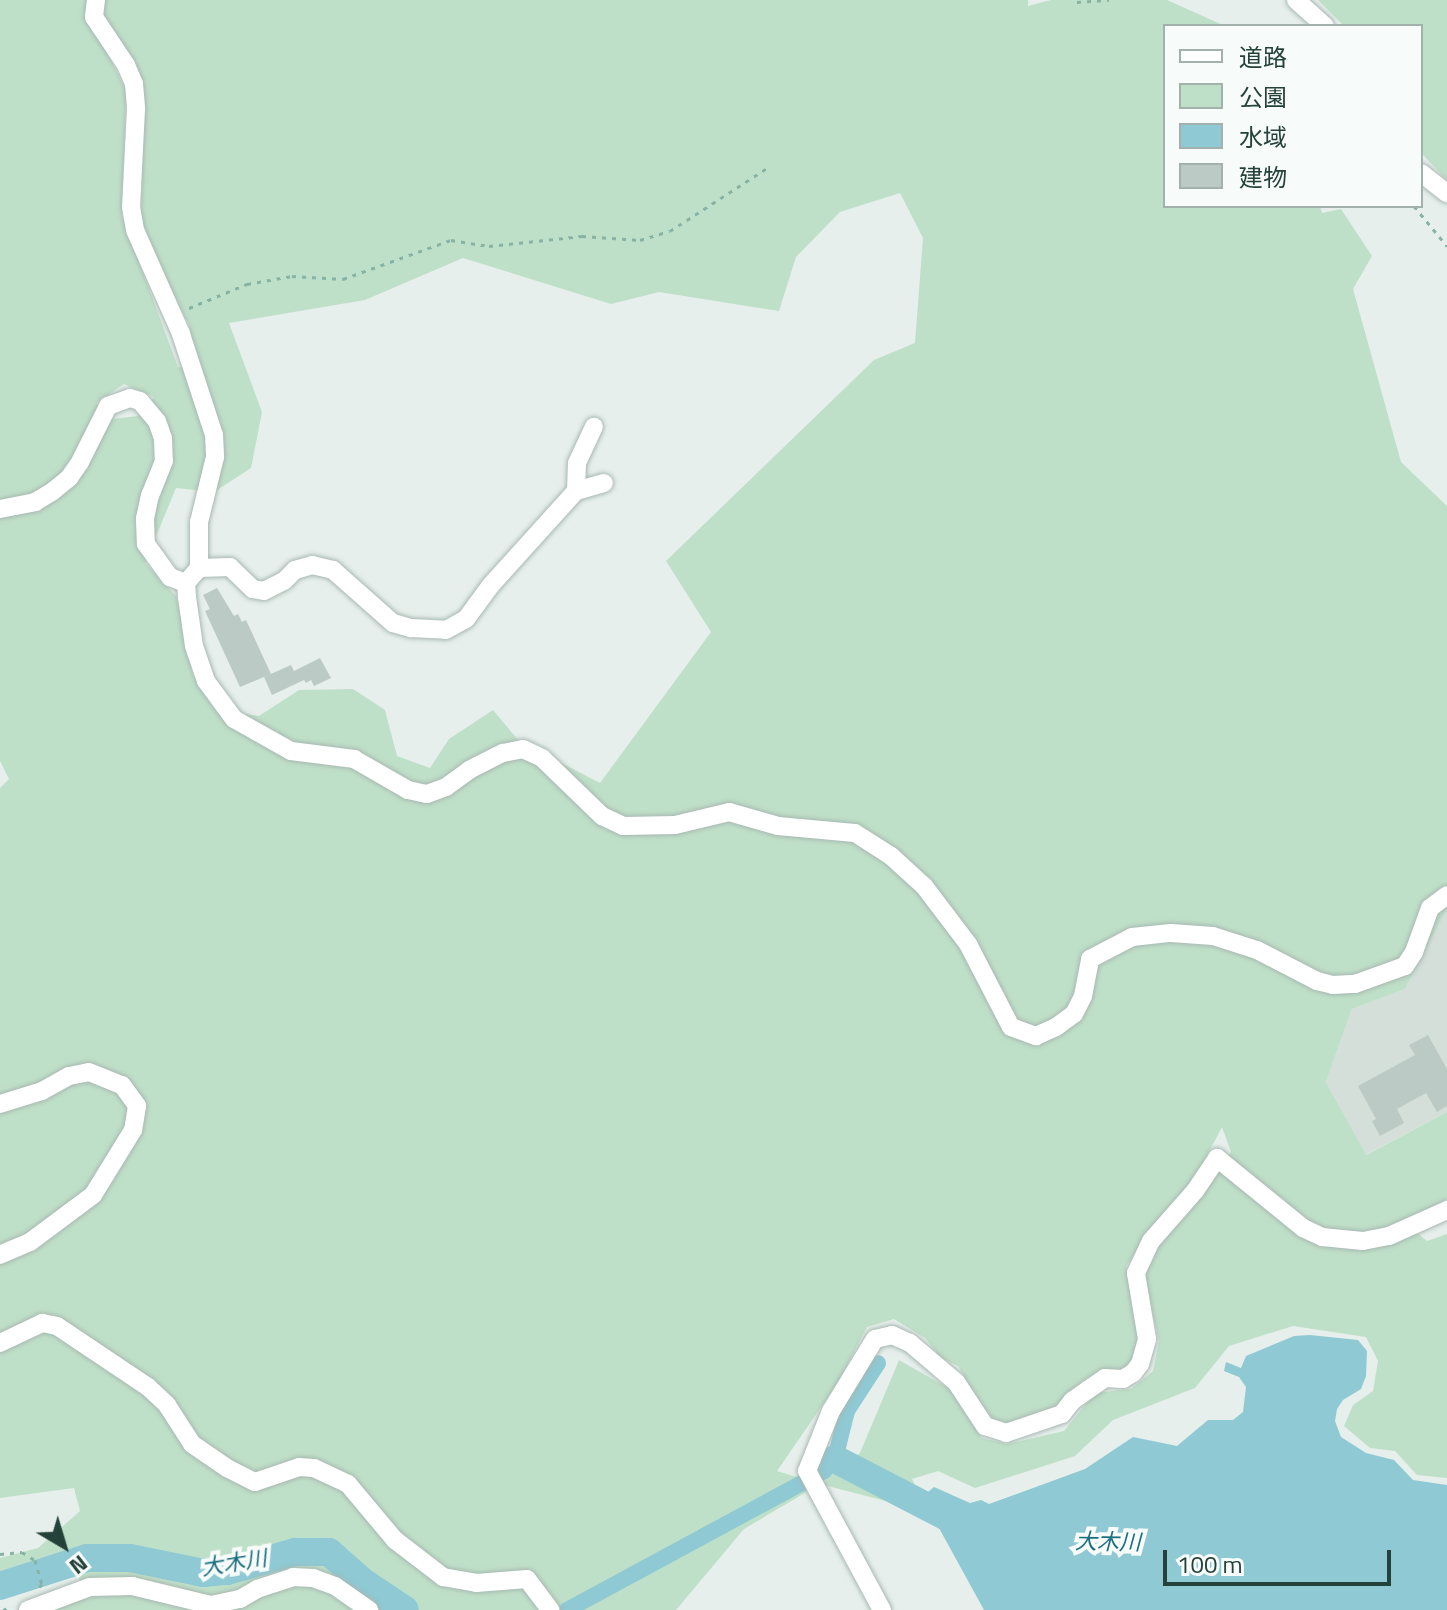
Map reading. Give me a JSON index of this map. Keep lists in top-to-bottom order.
{
  "water": ["大木川"],
  "legend": [
    "道路",
    "公園",
    "水域",
    "建物"
  ],
  "scale_bar": "100 m",
  "north": "bottom right"
}
